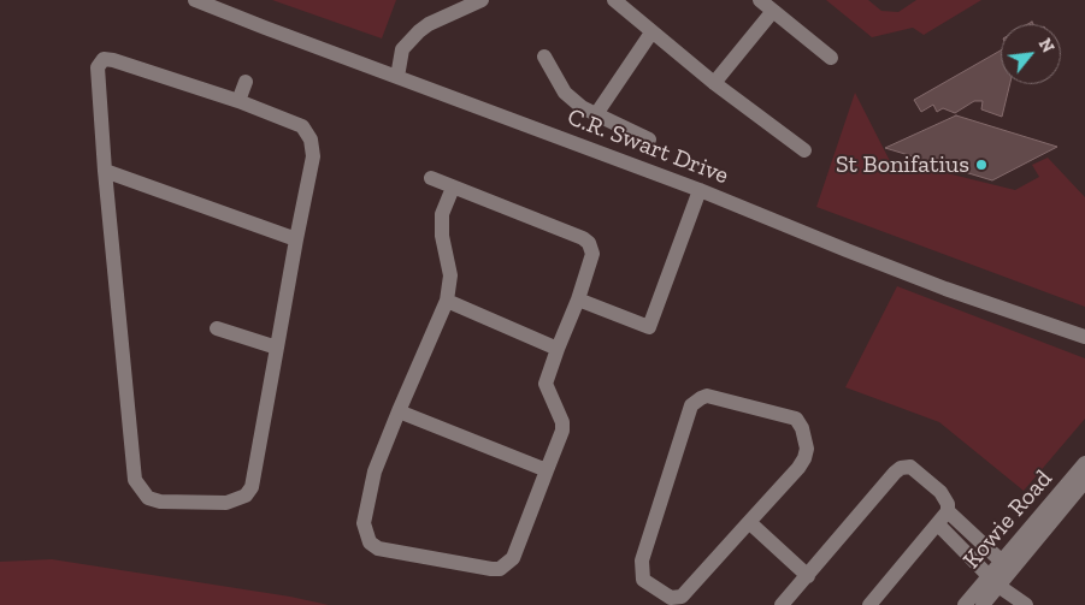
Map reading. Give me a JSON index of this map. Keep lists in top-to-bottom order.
{
  "streets": {
    "street": ["C.R. Swart Drive", "Kowie Road"]
  },
  "places": ["St Bonifatius"],
  "north": "top right"
}
